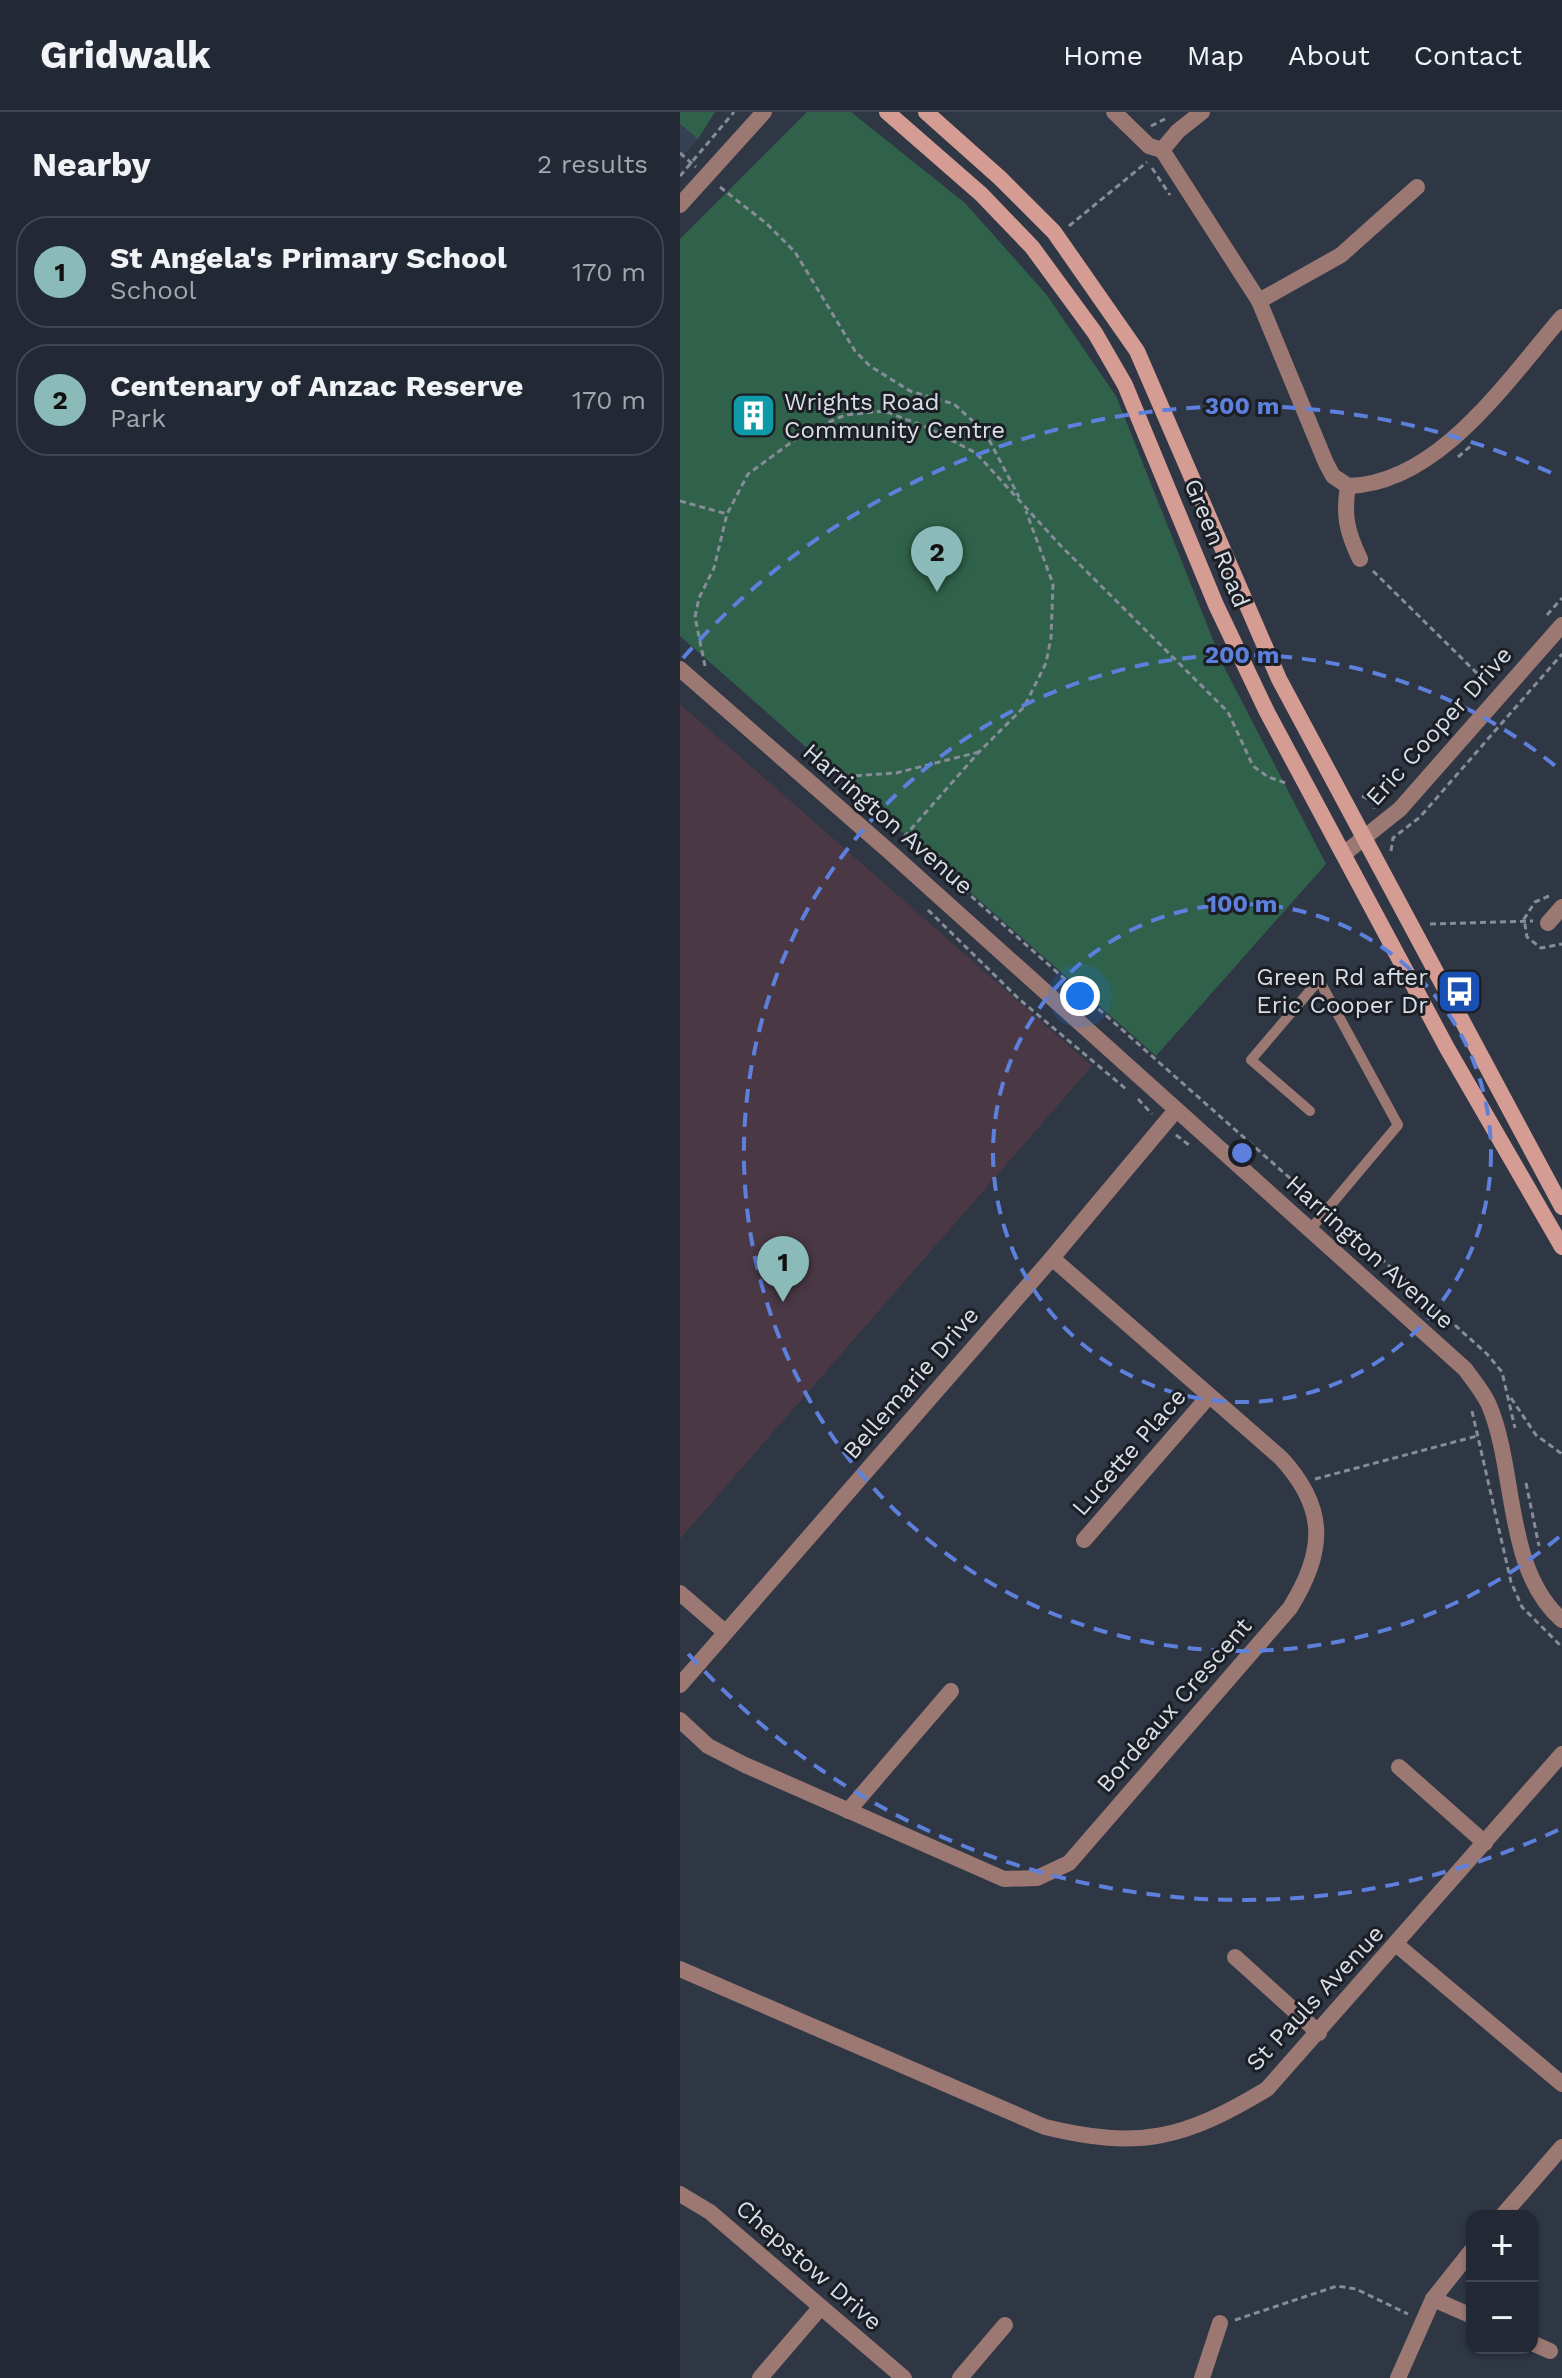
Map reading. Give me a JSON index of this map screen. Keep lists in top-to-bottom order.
{
  "streets": {
    "main road": ["Green Road"],
    "street": [
      "Eric Cooper Drive",
      "Harrington Avenue",
      "Bellemarie Drive",
      "Lucette Place",
      "Bordeaux Crescent",
      "St Pauls Avenue",
      "Chepstow Drive"
    ]
  },
  "crossings": [
    ["Green Road", "Eric Cooper Drive"],
    ["Harrington Avenue", "Bellemarie Drive"]
  ],
  "places": {
    "building": ["Wrights Road Community Centre"],
    "bus stop": ["Green Rd after Eric Cooper Dr"]
  },
  "page": {
    "header": "Gridwalk",
    "nav": [
      "Home",
      "Map",
      "About",
      "Contact"
    ],
    "heading": ["Nearby", "2 results"],
    "list": [
      {
        "mark": "1",
        "name": "St Angela's Primary School",
        "note": "School",
        "value": "170 m"
      },
      {
        "mark": "2",
        "name": "Centenary of Anzac Reserve",
        "note": "Park",
        "value": "170 m"
      }
    ],
    "pins": ["2", "1"],
    "map_buttons": ["+", "−"]
  },
  "rings": ["300 m", "200 m", "100 m"]
}
